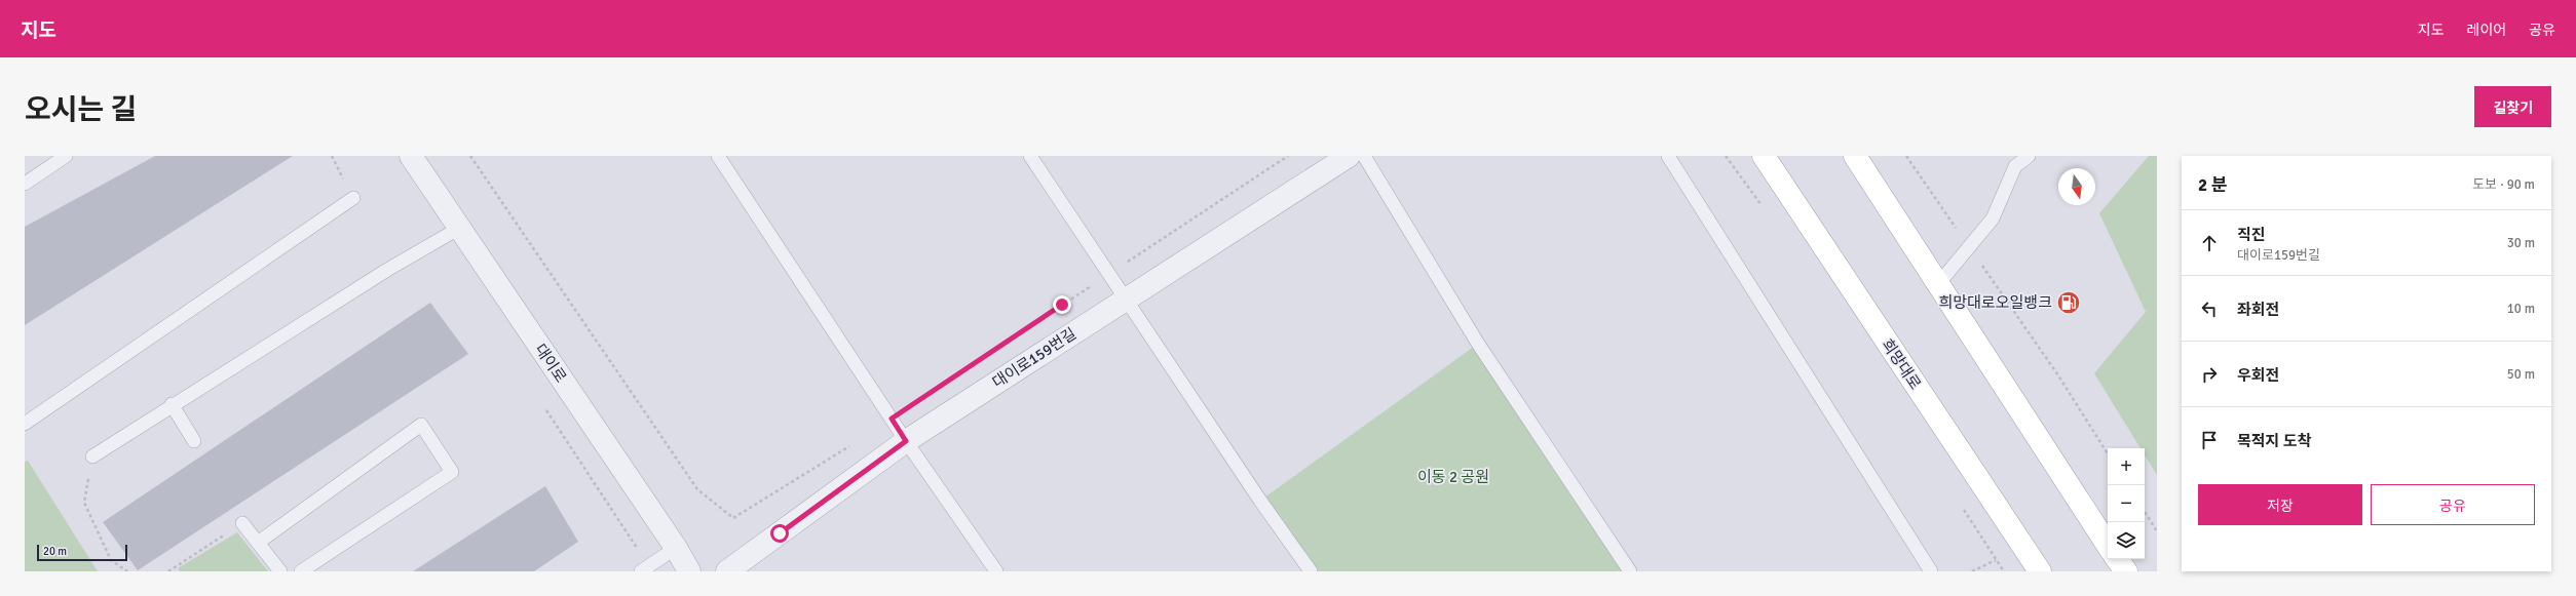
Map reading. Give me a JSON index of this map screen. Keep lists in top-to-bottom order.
{
  "streets": {
    "main road": ["희망대로"],
    "street": ["대이로159번길", "대이로"]
  },
  "parks": ["이동 2 공원"],
  "places": {
    "fuel station": ["희망대로오일뱅크"]
  },
  "scale_bar": "20 m",
  "north": "bottom",
  "page": {
    "header": "지도",
    "nav": ["지도", "레이어", "공유"],
    "title": "오시는 길",
    "buttons": [
      "길찾기",
      ["저장", "공유"]
    ],
    "heading": ["2 분", "도보 · 90 m"],
    "list": [
      ["직진", "대이로159번길", "30 m"],
      ["좌회전", "10 m"],
      ["우회전", "50 m"],
      "목적지 도착"
    ],
    "map_buttons": ["+", "−"],
    "scale": "20 m"
  }
}
